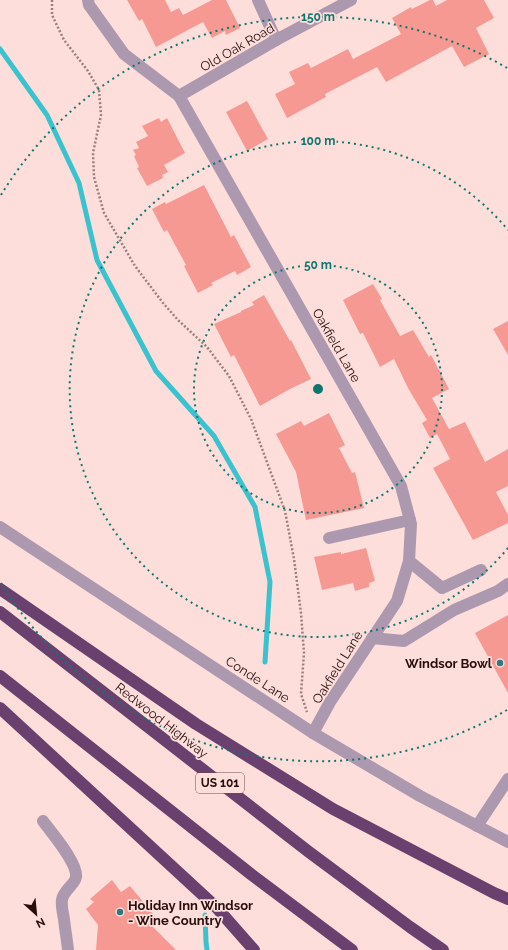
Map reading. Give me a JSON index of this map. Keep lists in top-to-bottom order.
{
  "streets": {
    "highway": ["Redwood Highway", "US 101"],
    "street": ["Old Oak Road", "Oakfield Lane", "Conde Lane"]
  },
  "crossings": [
    ["Old Oak Road", "Oakfield Lane"],
    ["Oakfield Lane", "Conde Lane"]
  ],
  "places": ["Windsor Bowl", "Holiday Inn Windsor - Wine Country"],
  "north": "bottom right",
  "rings": ["150 m", "100 m", "50 m"]
}
